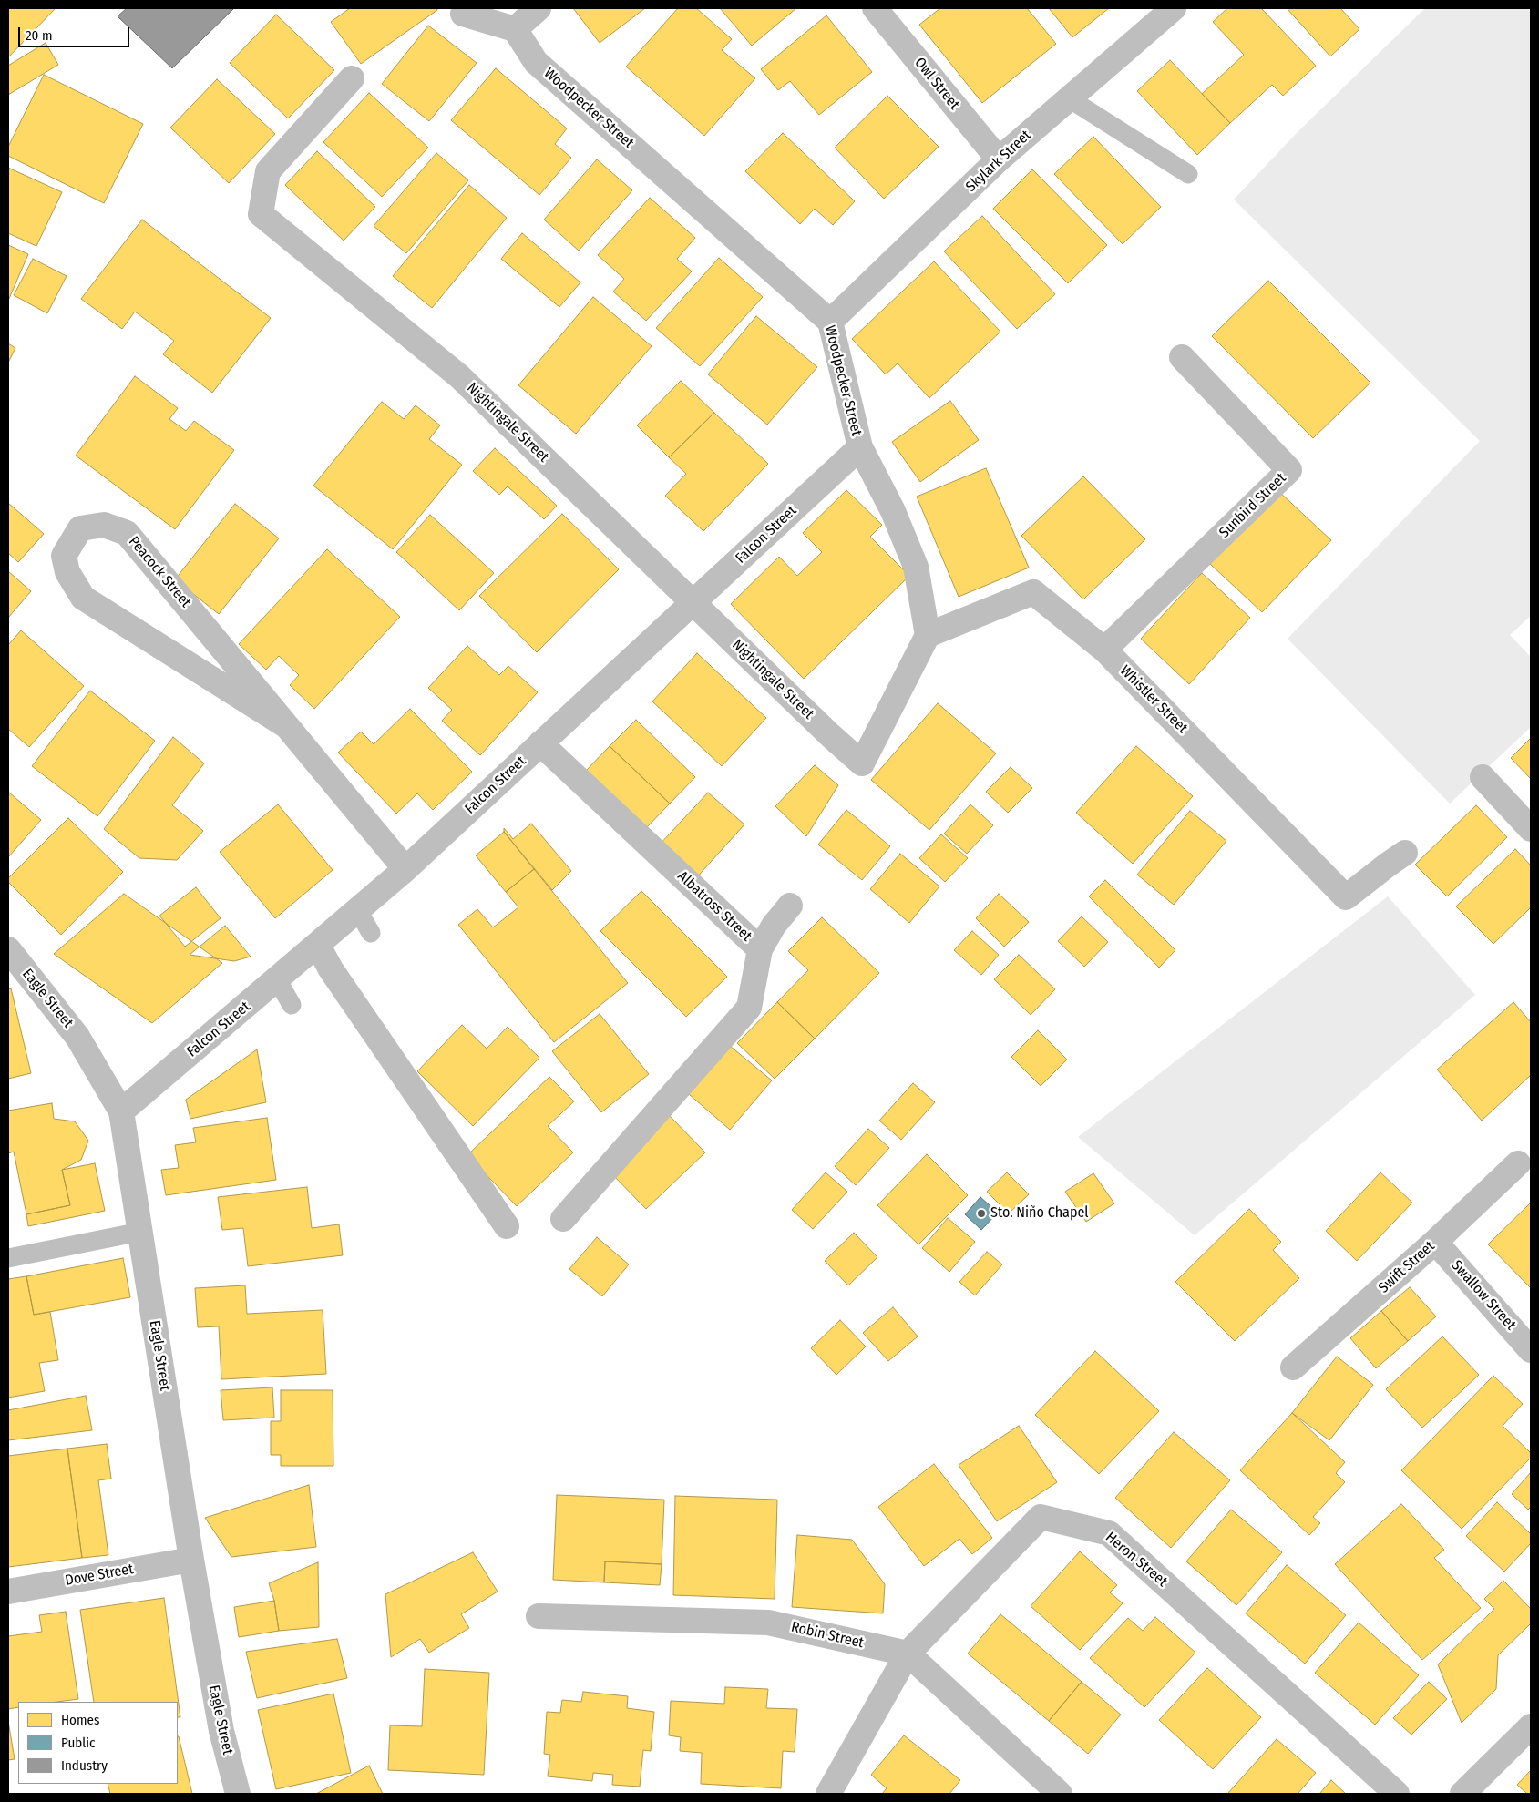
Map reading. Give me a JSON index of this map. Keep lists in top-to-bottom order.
{
  "streets": {
    "street": [
      "Owl Street",
      "Woodpecker Street",
      "Skylark Street",
      "Nightingale Street",
      "Sunbird Street",
      "Falcon Street",
      "Peacock Street",
      "Whistler Street",
      "Albatross Street",
      "Eagle Street",
      "Swift Street",
      "Swallow Street",
      "Heron Street",
      "Dove Street",
      "Robin Street"
    ]
  },
  "crossings": [
    ["Owl Street", "Skylark Street"],
    ["Woodpecker Street", "Skylark Street"],
    ["Woodpecker Street", "Nightingale Street"],
    ["Woodpecker Street", "Falcon Street"],
    ["Woodpecker Street", "Whistler Street"],
    ["Nightingale Street", "Falcon Street"],
    ["Nightingale Street", "Whistler Street"],
    ["Sunbird Street", "Whistler Street"],
    ["Falcon Street", "Peacock Street"],
    ["Falcon Street", "Albatross Street"],
    ["Falcon Street", "Eagle Street"],
    ["Eagle Street", "Dove Street"],
    ["Swift Street", "Swallow Street"],
    ["Heron Street", "Robin Street"]
  ],
  "places": ["Sto. Niño Chapel"],
  "legend": ["Homes", "Public", "Industry"],
  "scale_bar": "20 m"
}
